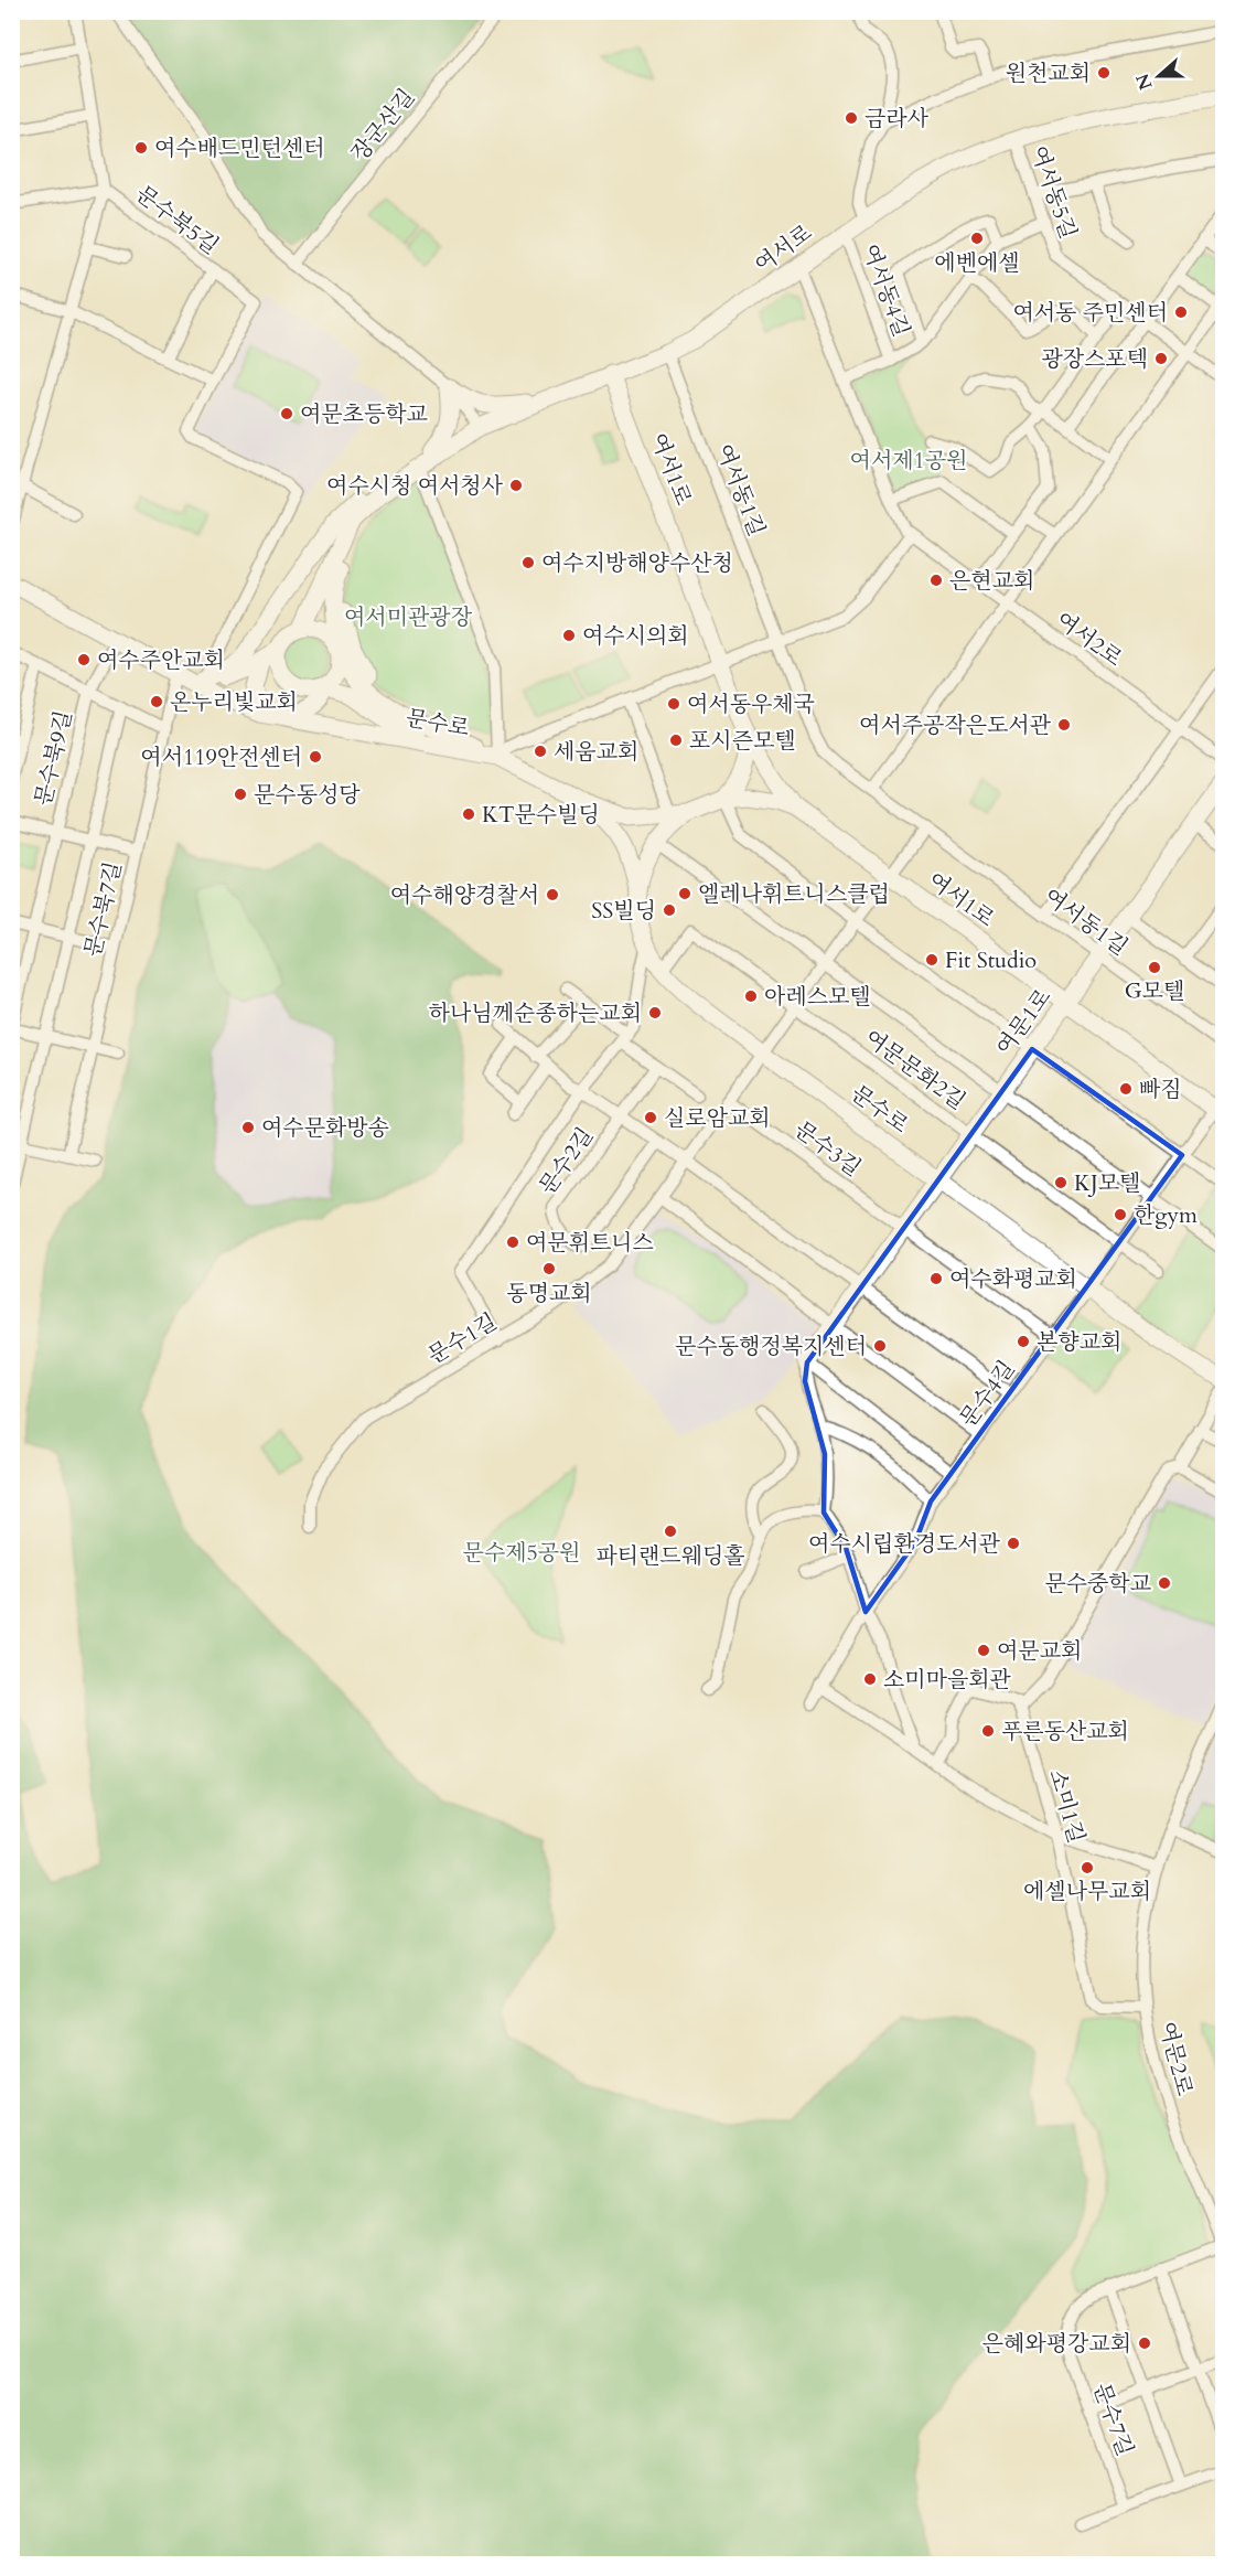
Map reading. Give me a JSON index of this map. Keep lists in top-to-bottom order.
{
  "streets": {
    "street": [
      "장군산길",
      "여서동5길",
      "문수북5길",
      "여서로",
      "여서동4길",
      "여서1로",
      "여서동1길",
      "여서2로",
      "문수로",
      "문수북9길",
      "문수북7길",
      "여문1로",
      "여문문화2길",
      "문수3길",
      "문수2길",
      "문수1길",
      "문수4길",
      "소미1길",
      "여문2로",
      "문수7길"
    ]
  },
  "crossings": [
    ["여서동5길", "여서로"],
    ["여서로", "여서동4길"],
    ["여서로", "여서1로"],
    ["여서로", "여서동1길"],
    ["여서로", "여서2로"],
    ["여서동4길", "여서2로"],
    ["여서1로", "여문1로"],
    ["여서1로", "문수1길"],
    ["여서1로", "문수4길"],
    ["여서동1길", "여문1로"],
    ["문수로", "문수북7길"],
    ["문수로", "여문1로"],
    ["문수로", "여문문화2길"],
    ["문수로", "문수2길"],
    ["문수로", "문수1길"],
    ["문수로", "문수4길"],
    ["문수북9길", "문수북7길"],
    ["여문1로", "여문문화2길"],
    ["여문1로", "문수3길"],
    ["여문문화2길", "문수1길"],
    ["여문문화2길", "문수4길"],
    ["문수3길", "문수1길"],
    ["문수2길", "문수1길"],
    ["소미1길", "여문2로"],
    ["여문2로", "문수7길"]
  ],
  "parks": ["여서제1공원", "여서미관광장", "문수제5공원"],
  "places": [
    "원천교회",
    "금라사",
    "여수배드민턴센터",
    "에벤에셀",
    "여서동 주민센터",
    "광장스포텍",
    "여문초등학교",
    "여수시청 여서청사",
    "여수지방해양수산청",
    "은현교회",
    "여수시의회",
    "여수주안교회",
    "온누리빛교회",
    "여서동우체국",
    "여서주공작은도서관",
    "포시즌모텔",
    "세움교회",
    "여서119안전센터",
    "문수동성당",
    "KT문수빌딩",
    "엘레나휘트니스클럽",
    "여수해양경찰서",
    "SS빌딩",
    "Fit Studio",
    "G모텔",
    "아레스모텔",
    "하나님께순종하는교회",
    "빠짐",
    "실로암교회",
    "여수문화방송",
    "KJ모텔",
    "한gym",
    "여문휘트니스",
    "동명교회",
    "여수화평교회",
    "본향교회",
    "문수동행정복지센터",
    "파티랜드웨딩홀",
    "여수시립환경도서관",
    "문수중학교",
    "여문교회",
    "소미마을회관",
    "푸른동산교회",
    "에셀나무교회",
    "은혜와평강교회"
  ],
  "north": "left"
}
